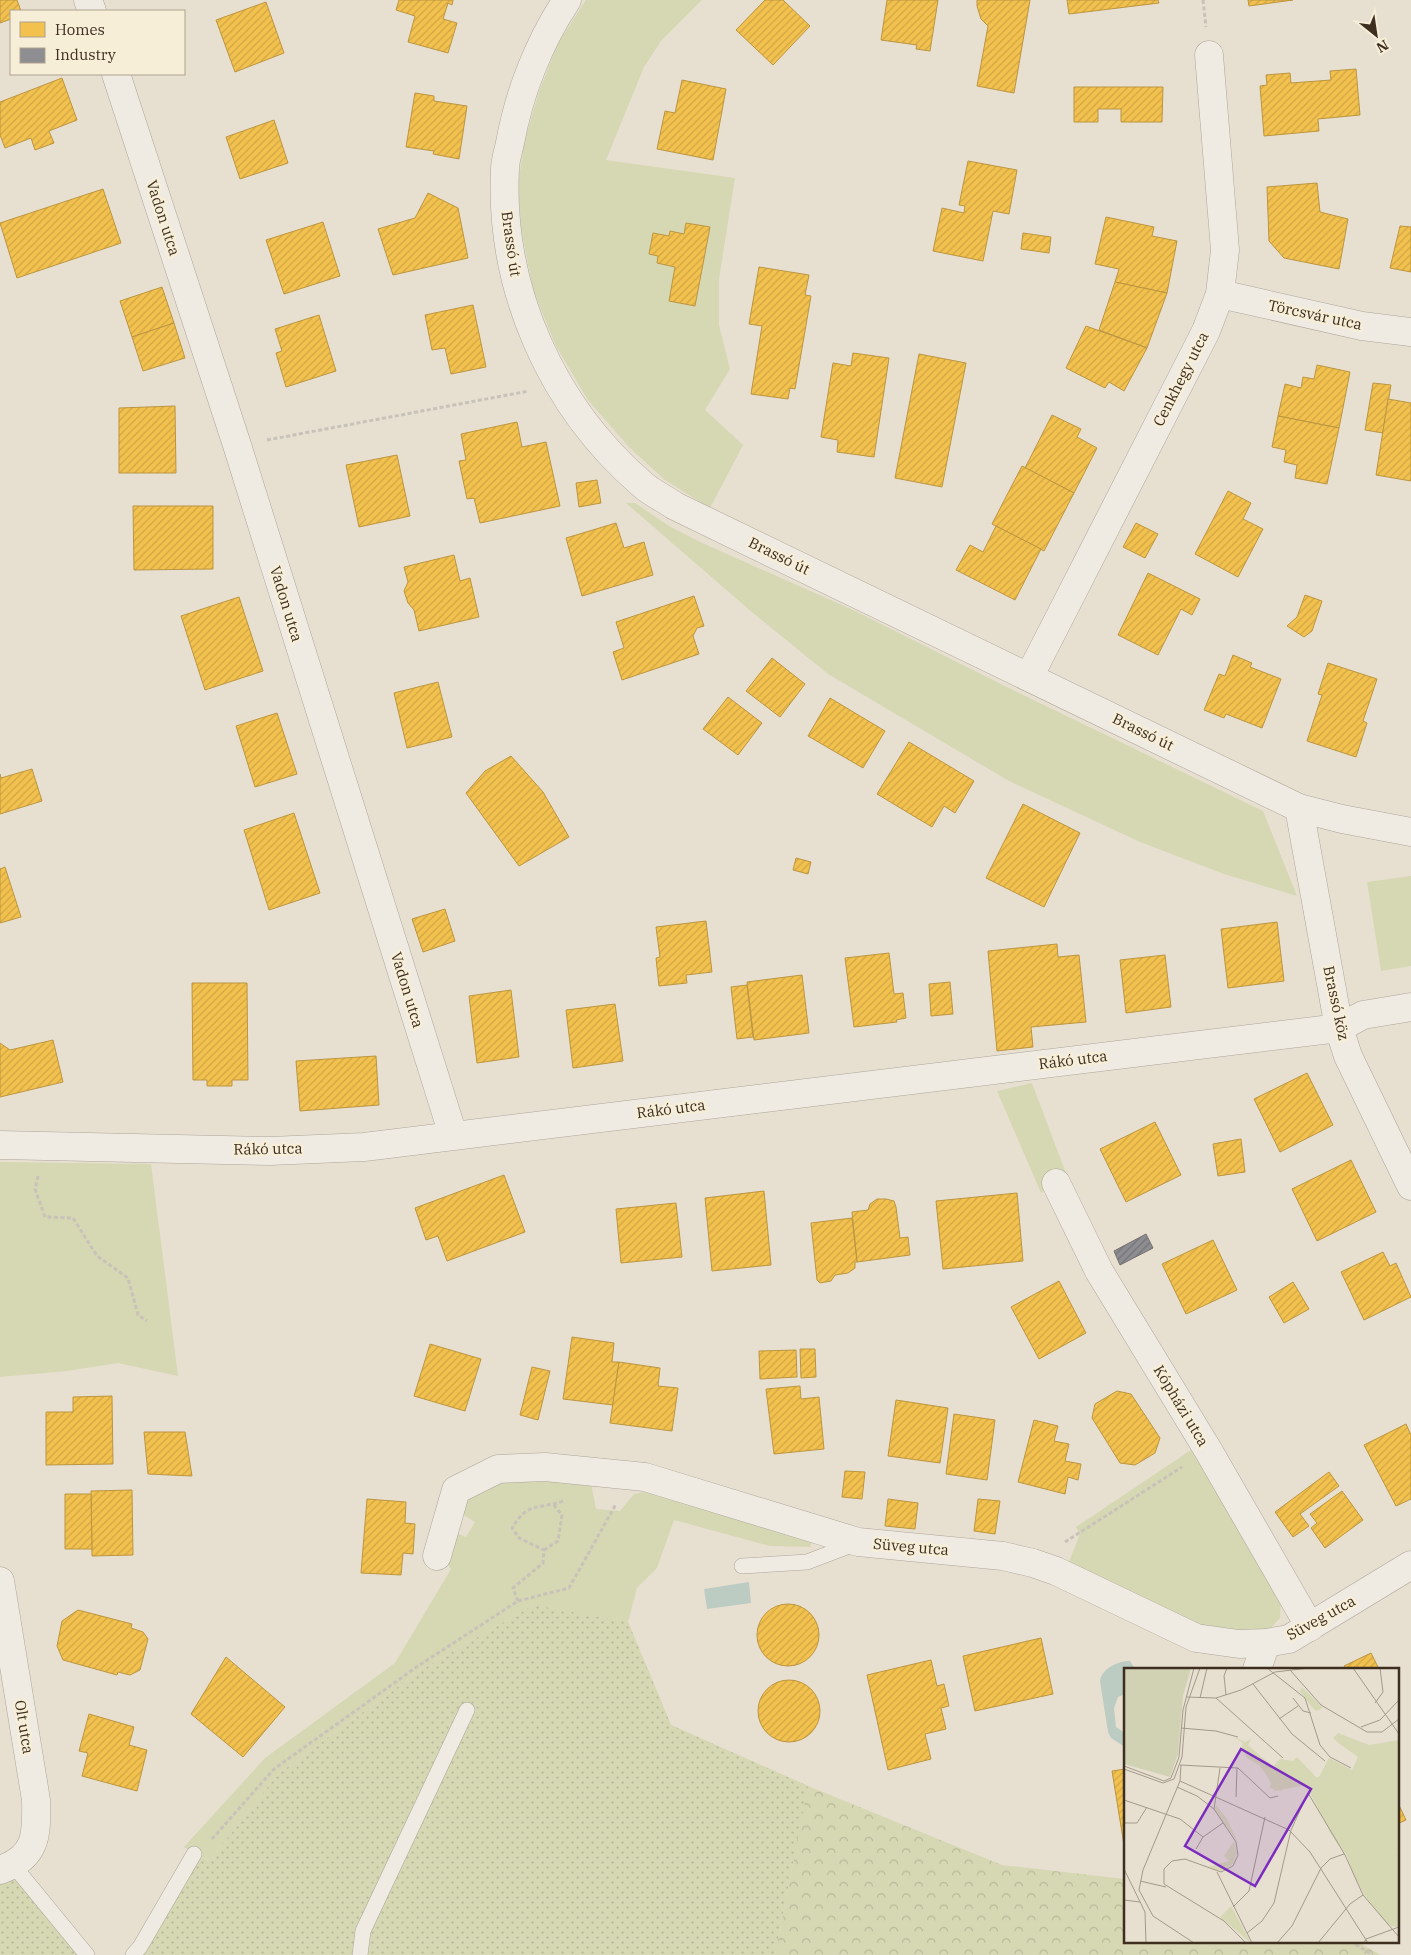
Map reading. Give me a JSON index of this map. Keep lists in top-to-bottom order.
{
  "streets": {
    "street": [
      "Vadon utca",
      "Brassó út",
      "Törcsvár utca",
      "Cenkhegy utca",
      "Brassó köz",
      "Rákó utca",
      "Kópházi utca",
      "Süveg utca",
      "Olt utca"
    ]
  },
  "crossings": [
    ["Vadon utca", "Rákó utca"],
    ["Brassó út", "Cenkhegy utca"],
    ["Brassó út", "Brassó köz"],
    ["Törcsvár utca", "Cenkhegy utca"],
    ["Brassó köz", "Rákó utca"],
    ["Kópházi utca", "Süveg utca"]
  ],
  "legend": ["Homes", "Industry"],
  "north": "bottom right"
}
